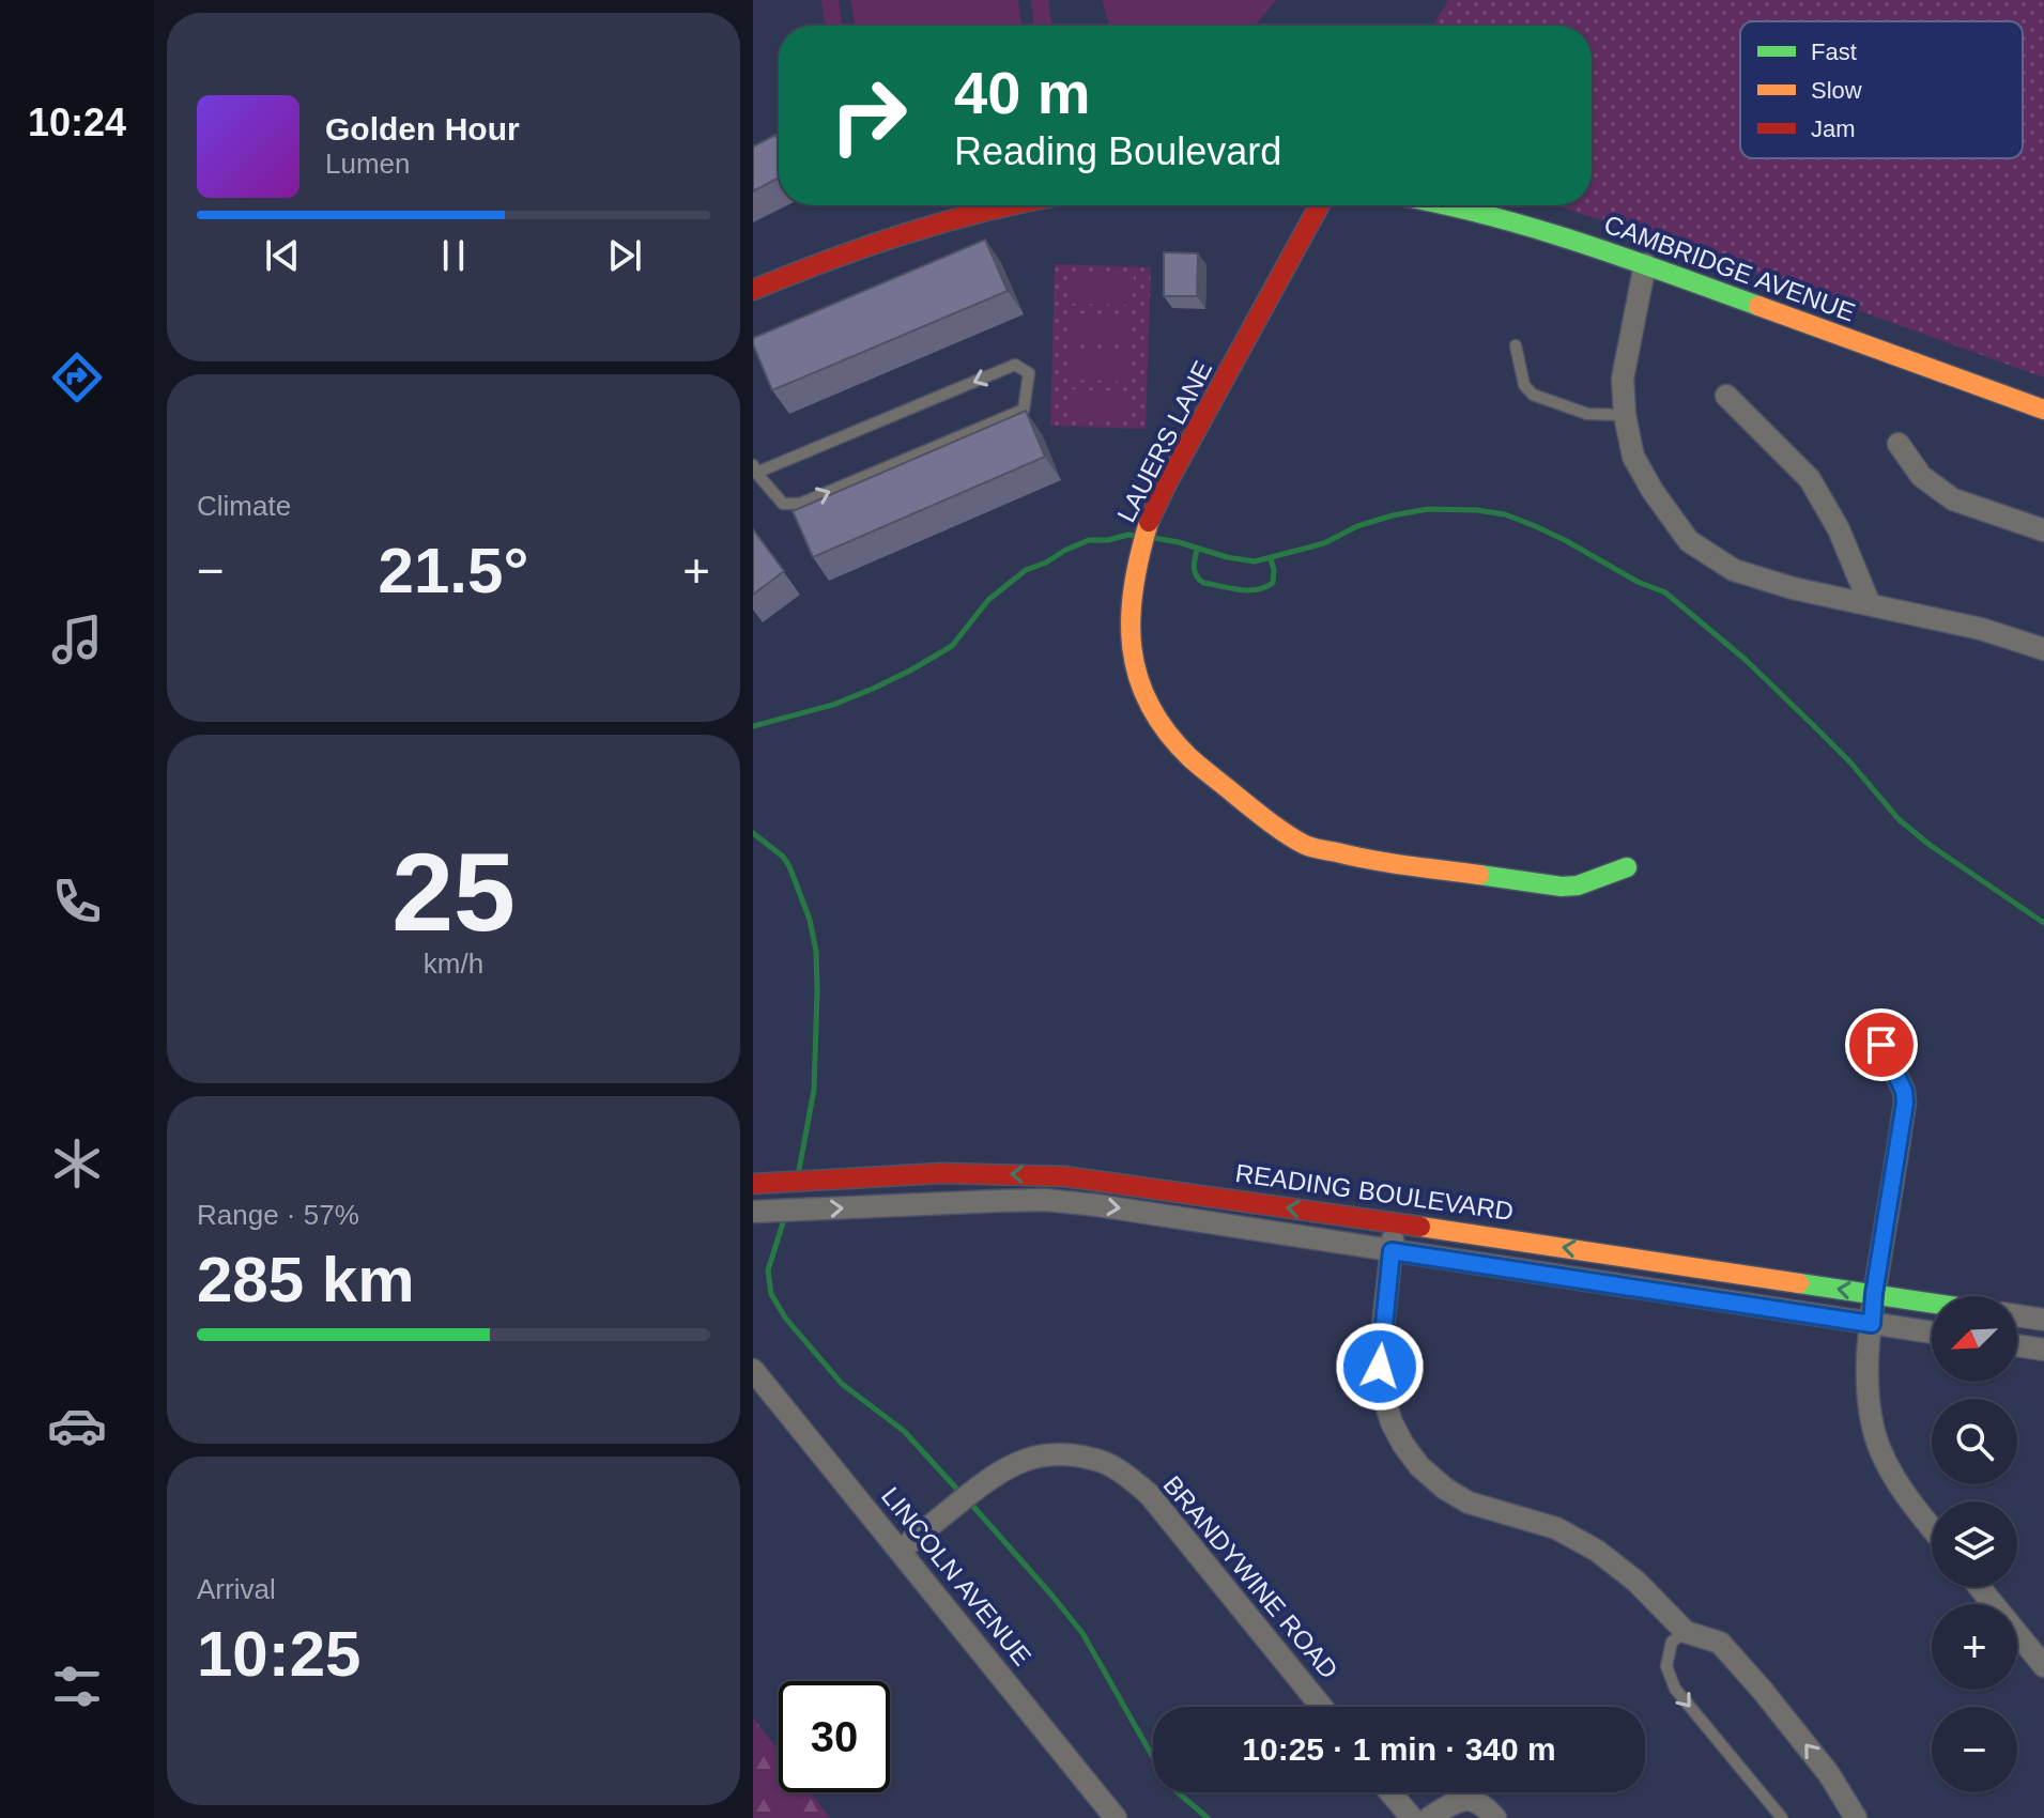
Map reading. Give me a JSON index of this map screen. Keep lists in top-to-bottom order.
{
  "streets": {
    "street": [
      "CAMBRIDGE AVENUE",
      "LAUERS LANE",
      "READING BOULEVARD",
      "LINCOLN AVENUE",
      "BRANDYWINE ROAD"
    ]
  },
  "crossings": [
    ["LINCOLN AVENUE", "BRANDYWINE ROAD"]
  ],
  "legend": ["Fast", "Slow", "Jam"],
  "north": "bottom left",
  "page": {
    "tabs": "10:24",
    "turn": ["40 m", "Reading Boulevard"],
    "song": ["Golden Hour", "Lumen"],
    "tile": [
      "Climate",
      ["25", "km/h"],
      ["Range · 57%", "285 km"],
      ["Arrival", "10:25"]
    ],
    "heat": ["−", "21.5°", "+"],
    "map_buttons": ["+", "−"],
    "limit": "30",
    "trip": "10:25 · 1 min · 340 m"
  }
}
